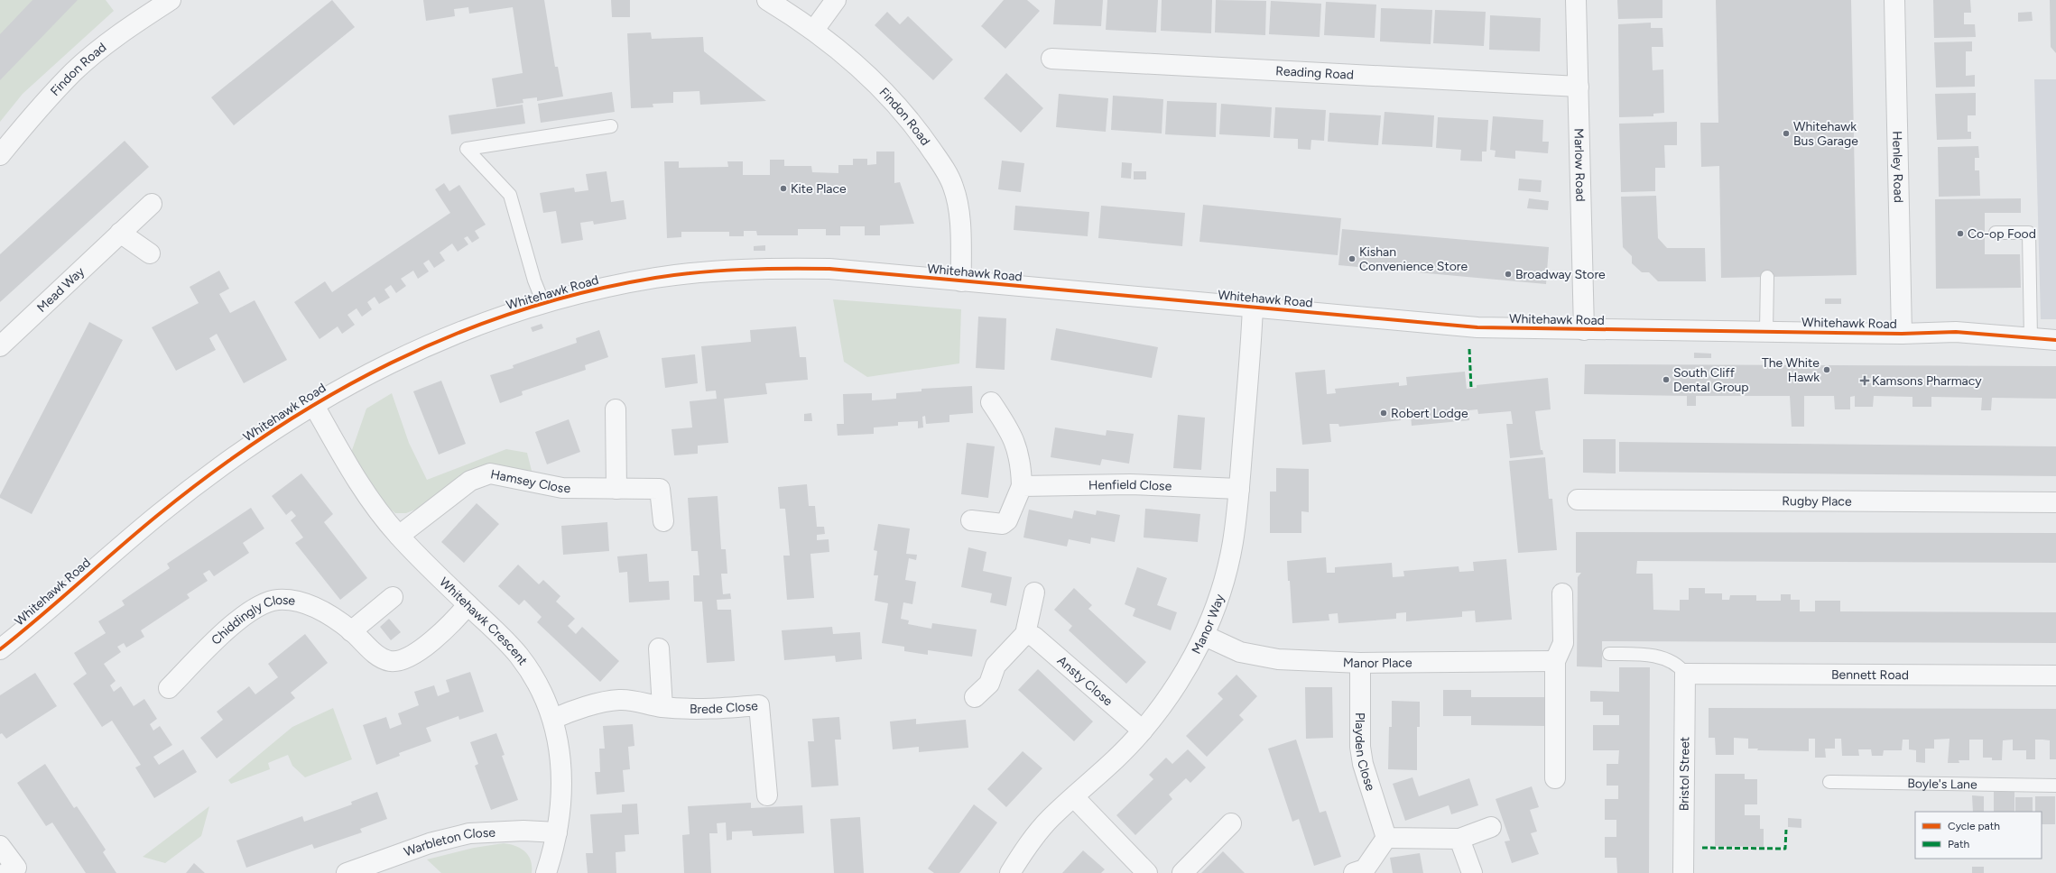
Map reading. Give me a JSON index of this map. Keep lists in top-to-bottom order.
{
  "streets": {
    "street": [
      "Findon Road",
      "Reading Road",
      "Marlow Road",
      "Henley Road",
      "Whitehawk Road",
      "Mead Way",
      "Hamsey Close",
      "Henfield Close",
      "Rugby Place",
      "Whitehawk Crescent",
      "Manor Way",
      "Chiddingly Close",
      "Manor Place",
      "Bennett Road",
      "Ansty Close",
      "Brede Close",
      "Playden Close",
      "Bristol Street",
      "Warbleton Close"
    ],
    "lane": ["Boyle's Lane"]
  },
  "crossings": [
    ["Findon Road", "Whitehawk Road"],
    ["Reading Road", "Marlow Road"],
    ["Marlow Road", "Whitehawk Road"],
    ["Henley Road", "Whitehawk Road"],
    ["Whitehawk Road", "Whitehawk Crescent"],
    ["Whitehawk Road", "Manor Way"],
    ["Hamsey Close", "Whitehawk Crescent"],
    ["Henfield Close", "Manor Way"],
    ["Whitehawk Crescent", "Chiddingly Close"],
    ["Whitehawk Crescent", "Brede Close"],
    ["Whitehawk Crescent", "Warbleton Close"],
    ["Manor Way", "Manor Place"],
    ["Manor Way", "Ansty Close"],
    ["Manor Place", "Playden Close"],
    ["Bennett Road", "Bristol Street"]
  ],
  "places": {
    "other": [
      "Whitehawk Bus Garage",
      "Kite Place",
      "Co-op Food",
      "Kishan Convenience Store",
      "Broadway Store",
      "The White Hawk",
      "South Cliff Dental Group",
      "Robert Lodge"
    ],
    "health": ["Kamsons Pharmacy"]
  },
  "legend": ["Cycle path", "Path"]
}
